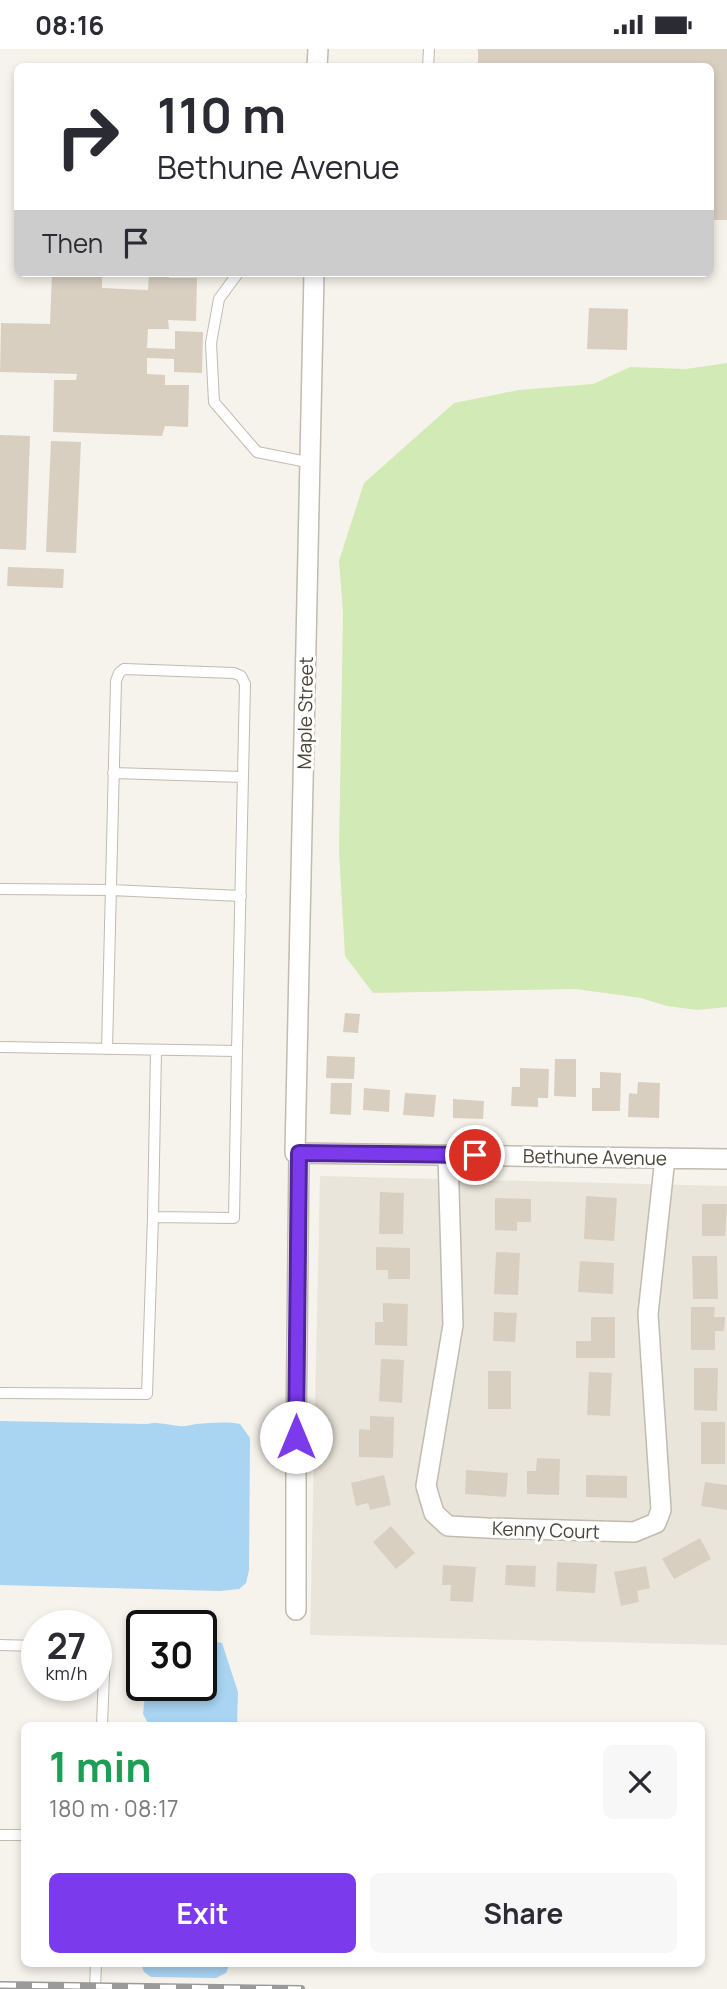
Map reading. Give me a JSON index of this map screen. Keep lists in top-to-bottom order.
{
  "streets": {
    "street": ["Maple Street", "Bethune Avenue", "Kenny Court"]
  },
  "crossings": [
    ["Maple Street", "Bethune Avenue"],
    ["Bethune Avenue", "Kenny Court"]
  ],
  "page": {
    "status": "08:16",
    "turn": ["110 m", "Bethune Avenue"],
    "then": "Then",
    "speed": "27 km/h",
    "limit": "30",
    "heading": ["1 min", "180 m · 08:17"],
    "buttons": ["Exit", "Share"]
  }
}
